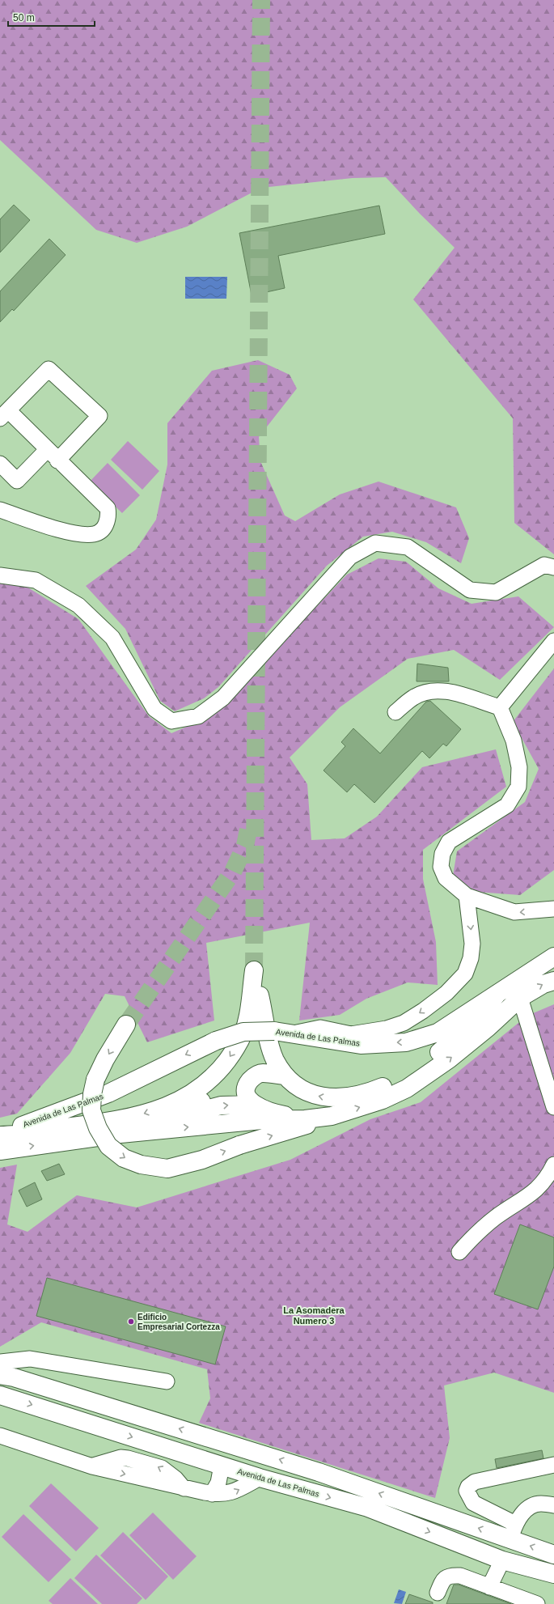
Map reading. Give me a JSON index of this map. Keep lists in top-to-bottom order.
{
  "streets": {
    "main road": ["Avenida de Las Palmas"]
  },
  "districts": ["La Asomadera Numero 3"],
  "places": ["Edificio Empresarial Cortezza"],
  "scale_bar": "50 m"
}
